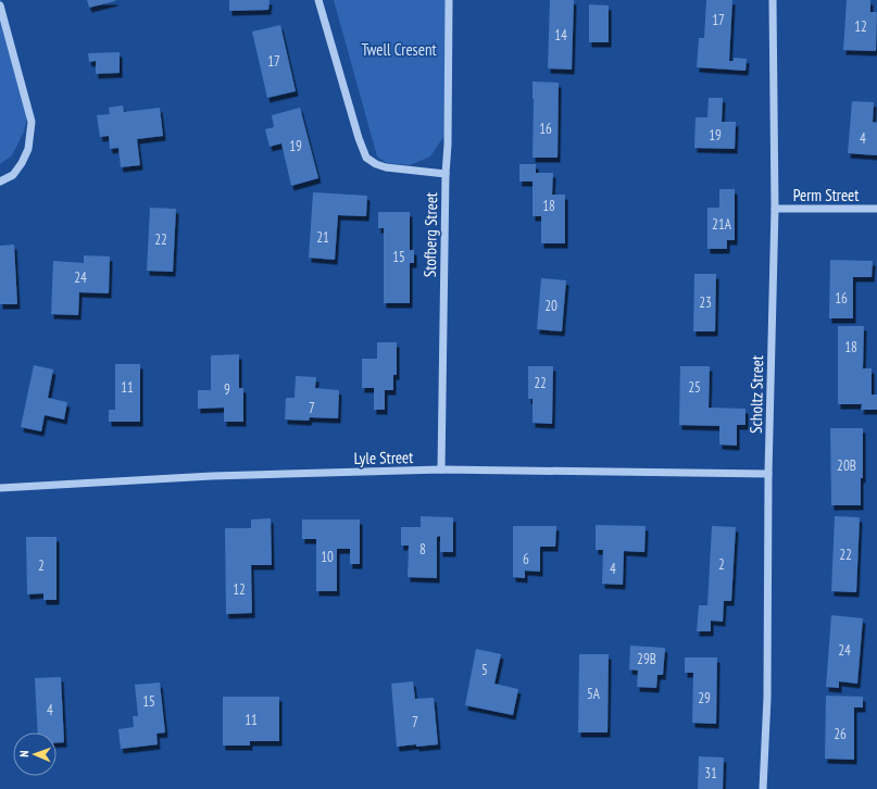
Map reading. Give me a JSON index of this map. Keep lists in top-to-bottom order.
{
  "streets": {
    "street": [
      "Perm Street",
      "Stofberg Street",
      "Scholtz Street",
      "Lyle Street"
    ]
  },
  "crossings": [
    ["Perm Street", "Scholtz Street"],
    ["Stofberg Street", "Lyle Street"],
    ["Scholtz Street", "Lyle Street"]
  ],
  "parks": ["Twell Cresent"],
  "house_numbers": [
    "17",
    "12",
    "14",
    "17",
    "16",
    "19",
    "4",
    "19",
    "18",
    "21A",
    "21",
    "22",
    "15",
    "24",
    "16",
    "23",
    "20",
    "18",
    "22",
    "11",
    "25",
    "9",
    "7",
    "20B",
    "8",
    "22",
    "10",
    "6",
    "2",
    "2",
    "4",
    "12",
    "24",
    "29B",
    "5",
    "5A",
    "29",
    "15",
    "4",
    "11",
    "7",
    "26",
    "31"
  ],
  "north": "left"
}
